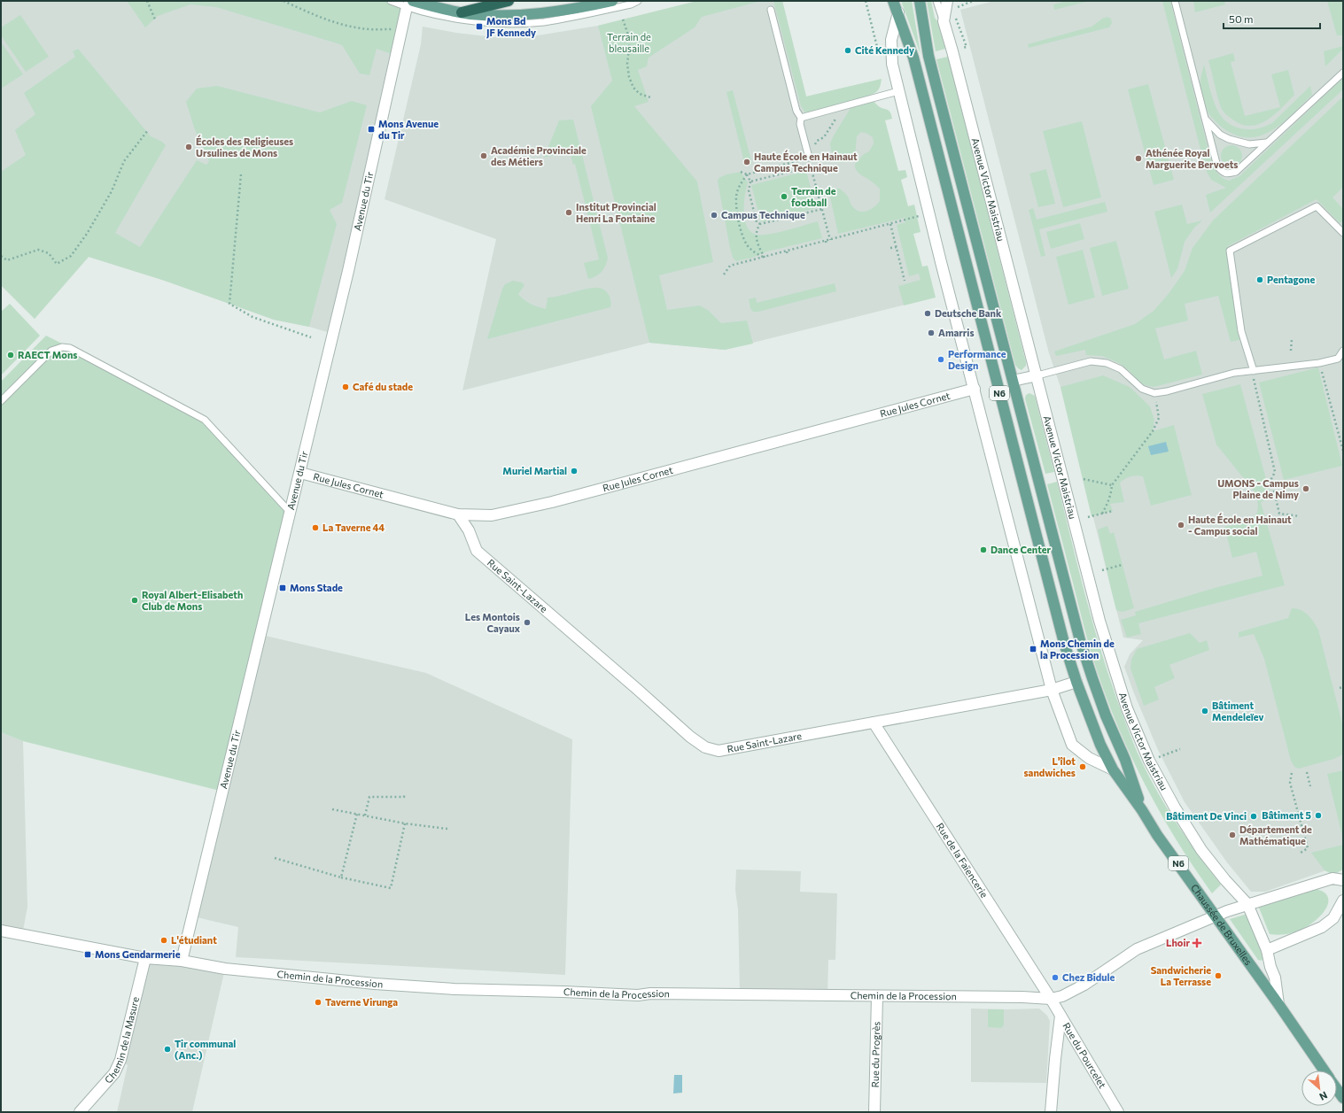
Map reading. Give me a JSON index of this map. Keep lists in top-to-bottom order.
{
  "streets": {
    "main road": ["N6", "Chaussée de Bruxelles"],
    "street": [
      "Avenue Victor Maistriau",
      "Avenue du Tir",
      "Rue Jules Cornet",
      "Rue Saint-Lazare",
      "Rue de la Faïencerie",
      "Chemin de la Procession",
      "Chemin de la Masure",
      "Rue du Progrès",
      "Rue du Pourcelet"
    ]
  },
  "crossings": [
    ["Avenue Victor Maistriau", "Chaussée de Bruxelles"],
    ["Avenue Victor Maistriau", "Chemin de la Procession"],
    ["Avenue du Tir", "Rue Jules Cornet"],
    ["Avenue du Tir", "Chemin de la Procession"],
    ["N6", "Rue Saint-Lazare"],
    ["N6", "Chaussée de Bruxelles"],
    ["Rue Jules Cornet", "Rue Saint-Lazare"],
    ["Rue Saint-Lazare", "Rue de la Faïencerie"],
    ["Rue de la Faïencerie", "Chemin de la Procession"],
    ["Rue de la Faïencerie", "Rue du Pourcelet"],
    ["Chaussée de Bruxelles", "Chemin de la Procession"],
    ["Chemin de la Procession", "Chemin de la Masure"],
    ["Chemin de la Procession", "Rue du Progrès"],
    ["Chemin de la Procession", "Rue du Pourcelet"]
  ],
  "parks": ["Terrain de bleusaille"],
  "places": {
    "transit": [
      "Mons Bd JF Kennedy",
      "Mons Avenue du Tir",
      "Mons Stade",
      "Mons Chemin de la Procession",
      "Mons Gendarmerie"
    ],
    "other": [
      "Cité Kennedy",
      "Écoles des Religieuses Ursulines de Mons",
      "Académie Provinciale des Métiers",
      "Athénée Royal Marguerite Bervoets",
      "Haute École en Hainaut Campus Technique",
      "Terrain de football",
      "Institut Provincial Henri La Fontaine",
      "Campus Technique",
      "Pentagone",
      "Deutsche Bank",
      "Amarris",
      "RAECT Mons",
      "Performance Design",
      "Café du stade",
      "Muriel Martial",
      "UMONS - Campus Plaine de Nimy",
      "Haute École en Hainaut - Campus social",
      "La Taverne 44",
      "Dance Center",
      "Royal Albert-Elisabeth Club de Mons",
      "Les Montois Cayaux",
      "Bâtiment Mendeleïev",
      "L'îlot sandwiches",
      "Bâtiment 5",
      "Bâtiment De Vinci",
      "Département de Mathématique",
      "L'étudiant",
      "Sandwicherie La Terrasse",
      "Chez Bidule",
      "Taverne Virunga",
      "Tir communal (Anc.)"
    ],
    "health": ["Lhoir"]
  },
  "scale_bar": "50 m",
  "north": "bottom right"
}
